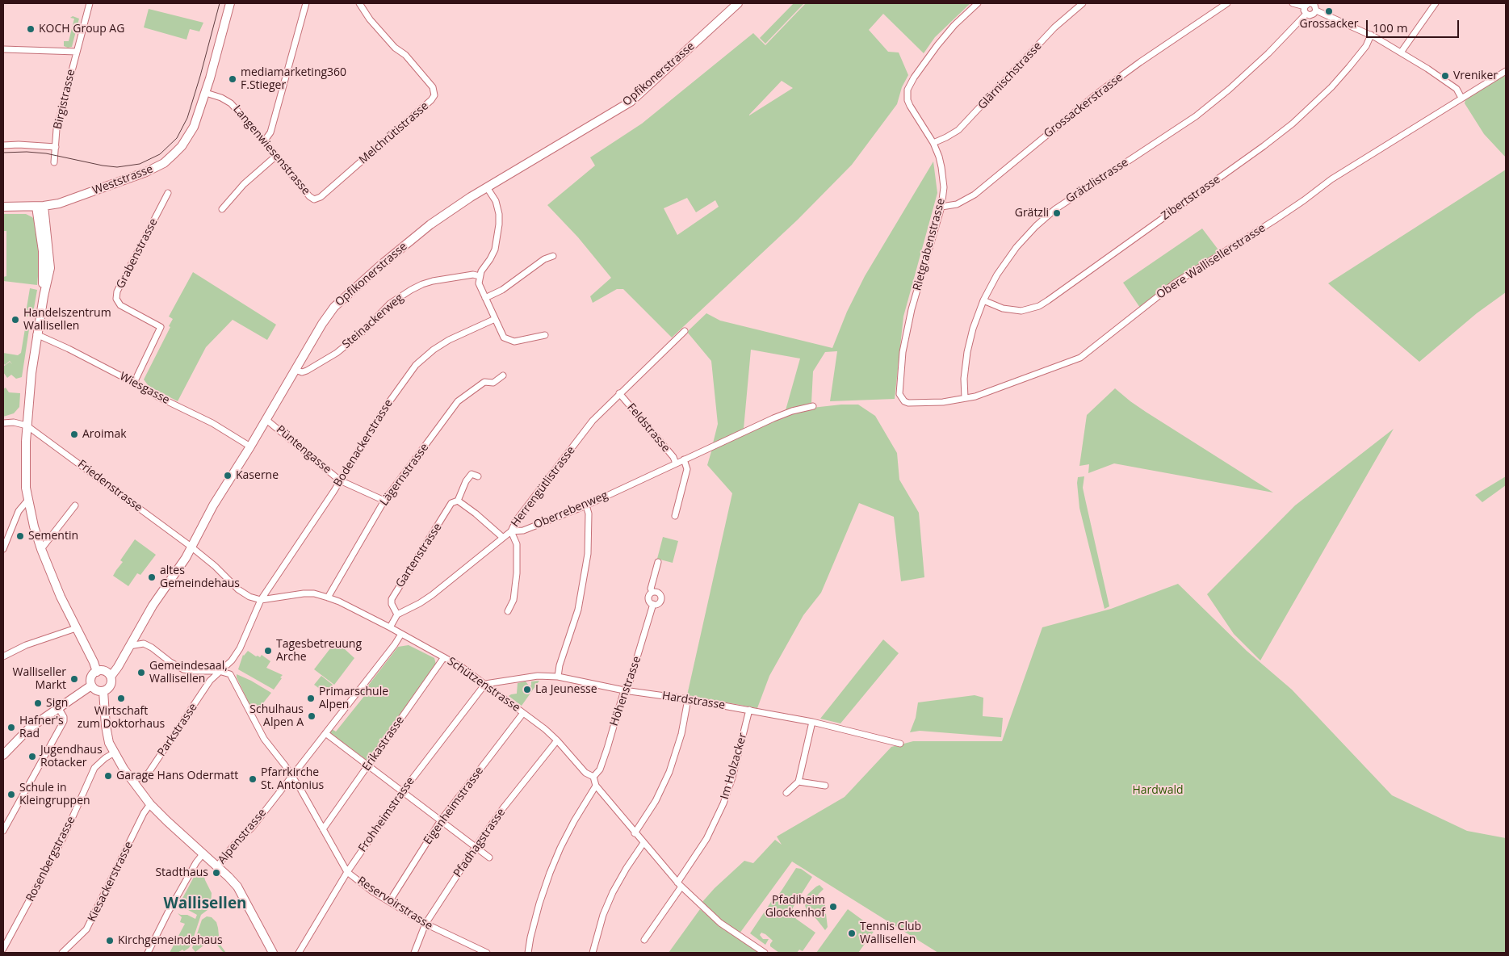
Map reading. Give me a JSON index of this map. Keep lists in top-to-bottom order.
{
  "streets": {
    "main road": ["Opfikonerstrasse", "Weststrasse"],
    "street": [
      "Glärnischstrasse",
      "Birgistrasse",
      "Grossackerstrasse",
      "Melchrütistrasse",
      "Langenwiesenstrasse",
      "Grätzlistrasse",
      "Zibertstrasse",
      "Rietgrabenstrasse",
      "Grabenstrasse",
      "Obere Wallisellerstrasse",
      "Steinackerweg",
      "Wiesgasse",
      "Feldstrasse",
      "Bodenackerstrasse",
      "Püntengasse",
      "Lägernstrasse",
      "Friedenstrasse",
      "Herrengütlistrasse",
      "Oberrebenweg",
      "Gartenstrasse",
      "Schützenstrasse",
      "Höhenstrasse",
      "Hardstrasse",
      "Parkstrasse",
      "Erikastrasse",
      "Im Holzacker",
      "Eigenheimstrasse",
      "Frohheimstrasse",
      "Alpenstrasse",
      "Pfadhagstrasse",
      "Rosenbergstrasse",
      "Kiesackerstrasse",
      "Reservoirstrasse"
    ]
  },
  "crossings": [
    ["Opfikonerstrasse", "Steinackerweg"],
    ["Opfikonerstrasse", "Wiesgasse"],
    ["Opfikonerstrasse", "Püntengasse"],
    ["Opfikonerstrasse", "Friedenstrasse"],
    ["Glärnischstrasse", "Rietgrabenstrasse"],
    ["Grossackerstrasse", "Rietgrabenstrasse"],
    ["Melchrütistrasse", "Langenwiesenstrasse"],
    ["Langenwiesenstrasse", "Weststrasse"],
    ["Grätzlistrasse", "Zibertstrasse"],
    ["Grätzlistrasse", "Obere Wallisellerstrasse"],
    ["Rietgrabenstrasse", "Obere Wallisellerstrasse"],
    ["Grabenstrasse", "Wiesgasse"],
    ["Feldstrasse", "Herrengütlistrasse"],
    ["Feldstrasse", "Oberrebenweg"],
    ["Bodenackerstrasse", "Püntengasse"],
    ["Bodenackerstrasse", "Schützenstrasse"],
    ["Bodenackerstrasse", "Parkstrasse"],
    ["Bodenackerstrasse", "Reservoirstrasse"],
    ["Püntengasse", "Lägernstrasse"],
    ["Lägernstrasse", "Schützenstrasse"],
    ["Herrengütlistrasse", "Oberrebenweg"],
    ["Herrengütlistrasse", "Gartenstrasse"],
    ["Schützenstrasse", "Höhenstrasse"],
    ["Schützenstrasse", "Hardstrasse"],
    ["Schützenstrasse", "Erikastrasse"],
    ["Schützenstrasse", "Eigenheimstrasse"],
    ["Schützenstrasse", "Frohheimstrasse"],
    ["Schützenstrasse", "Alpenstrasse"],
    ["Schützenstrasse", "Pfadhagstrasse"],
    ["Höhenstrasse", "Hardstrasse"],
    ["Hardstrasse", "Im Holzacker"],
    ["Hardstrasse", "Frohheimstrasse"],
    ["Parkstrasse", "Reservoirstrasse"],
    ["Erikastrasse", "Reservoirstrasse"],
    ["Eigenheimstrasse", "Reservoirstrasse"],
    ["Frohheimstrasse", "Reservoirstrasse"],
    ["Alpenstrasse", "Reservoirstrasse"],
    ["Pfadhagstrasse", "Reservoirstrasse"]
  ],
  "districts": ["Wallisellen"],
  "parks": ["Hardwald"],
  "places": [
    "Grossacker",
    "KOCH Group AG",
    "Vreniker",
    "mediamarketing360 F.Stieger",
    "Grätzli",
    "Handelszentrum Wallisellen",
    "Aroimak",
    "Kaserne",
    "Sementin",
    "altes Gemeindehaus",
    "Tagesbetreuung Arche",
    "Gemeindesaal, Wallisellen",
    "Walliseller Markt",
    "La Jeunesse",
    "Wirtschaft zum Doktorhaus",
    "Primarschule Alpen",
    "Sign",
    "Schulhaus Alpen A",
    "Hafner's Rad",
    "Jugendhaus Rotacker",
    "Garage Hans Odermatt",
    "Pfarrkirche St. Antonius",
    "Schule in Kleingruppen",
    "Stadthaus",
    "Pfadiheim Glockenhof",
    "Tennis Club Wallisellen",
    "Kirchgemeindehaus"
  ],
  "scale_bar": "100 m"
}
